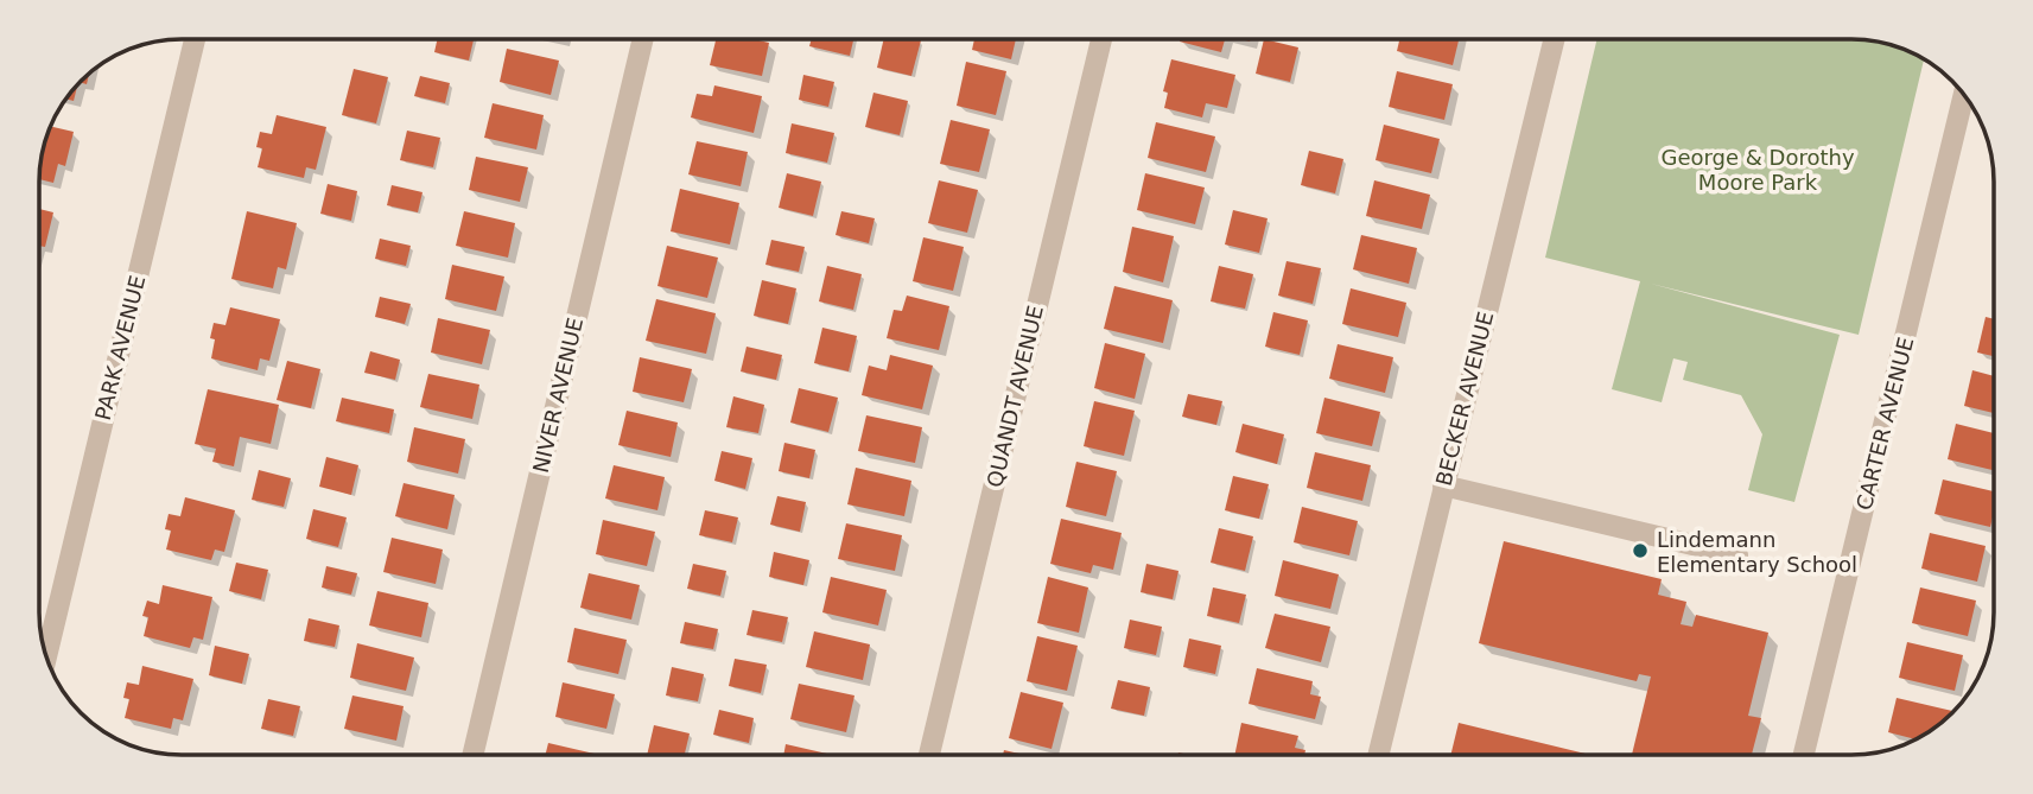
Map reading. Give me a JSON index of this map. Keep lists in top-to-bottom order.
{
  "streets": {
    "street": [
      "PARK AVENUE",
      "NIVER AVENUE",
      "QUANDT AVENUE",
      "BECKER AVENUE",
      "CARTER AVENUE"
    ]
  },
  "parks": ["George & Dorothy Moore Park"],
  "places": ["Lindemann Elementary School"]
}
